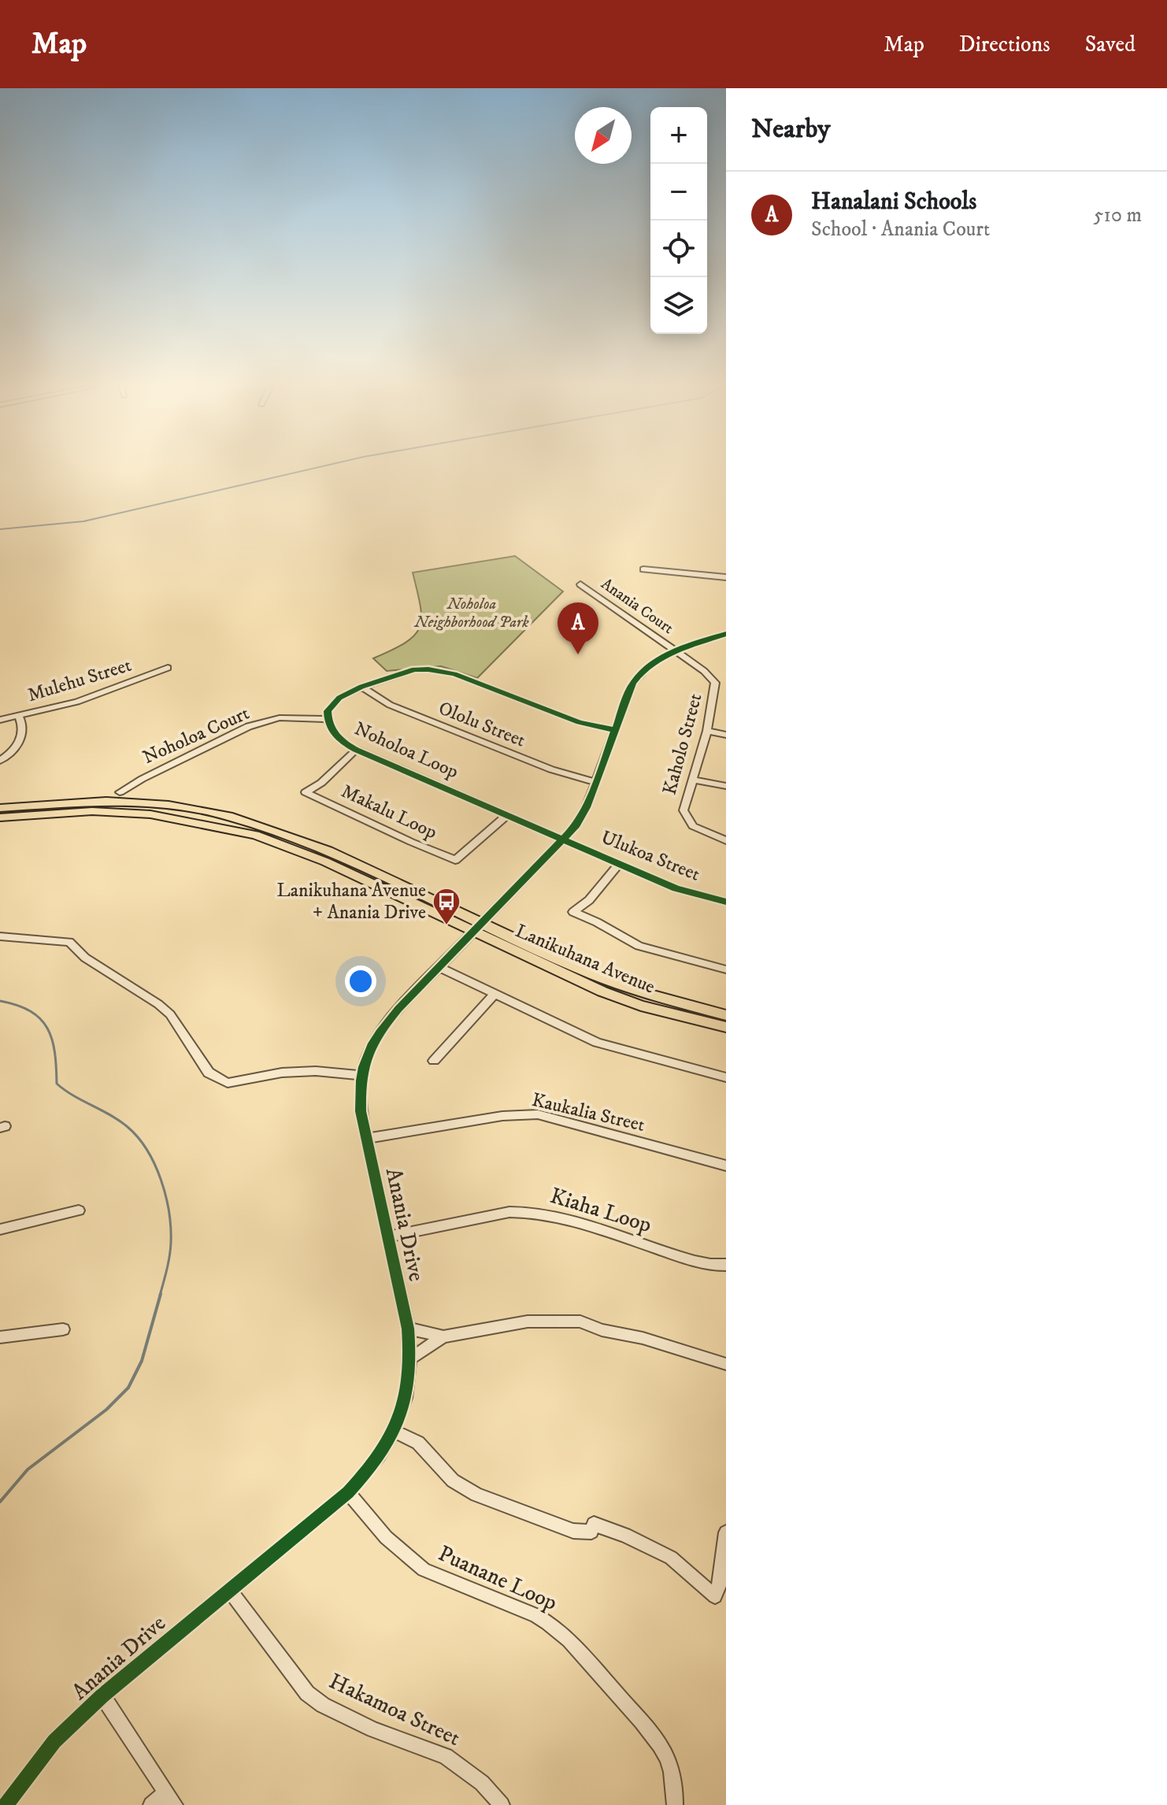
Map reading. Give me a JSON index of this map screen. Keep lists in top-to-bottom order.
{
  "streets": {
    "main road": ["Lanikuhana Avenue"],
    "street": [
      "Anania Court",
      "Mulehu Street",
      "Ololu Street",
      "Noholoa Court",
      "Kaholo Street",
      "Noholoa Loop",
      "Makalu Loop",
      "Ulukoa Street",
      "Kaukalia Street",
      "Kiaha Loop",
      "Anania Drive",
      "Puanane Loop",
      "Hakamoa Street"
    ]
  },
  "crossings": [
    ["Anania Court", "Kaholo Street"],
    ["Anania Court", "Anania Drive"],
    ["Ololu Street", "Noholoa Loop"],
    ["Ololu Street", "Anania Drive"],
    ["Noholoa Court", "Noholoa Loop"],
    ["Kaholo Street", "Anania Drive"],
    ["Noholoa Loop", "Makalu Loop"],
    ["Noholoa Loop", "Ulukoa Street"],
    ["Noholoa Loop", "Anania Drive"],
    ["Ulukoa Street", "Anania Drive"],
    ["Lanikuhana Avenue", "Anania Drive"],
    ["Kaukalia Street", "Anania Drive"],
    ["Kiaha Loop", "Anania Drive"],
    ["Anania Drive", "Puanane Loop"],
    ["Anania Drive", "Hakamoa Street"]
  ],
  "parks": ["Noholoa Neighborhood Park"],
  "places": {
    "bus stop": ["Lanikuhana Avenue + Anania Drive"]
  },
  "north": "bottom left",
  "page": {
    "header": "Map",
    "nav": ["Map", "Directions", "Saved"],
    "heading": "Nearby",
    "map_buttons": ["+", "−"],
    "list": [
      {
        "mark": "A",
        "name": "Hanalani Schools",
        "note": "School · Anania Court",
        "value": "510 m"
      }
    ],
    "pins": "A"
  }
}
